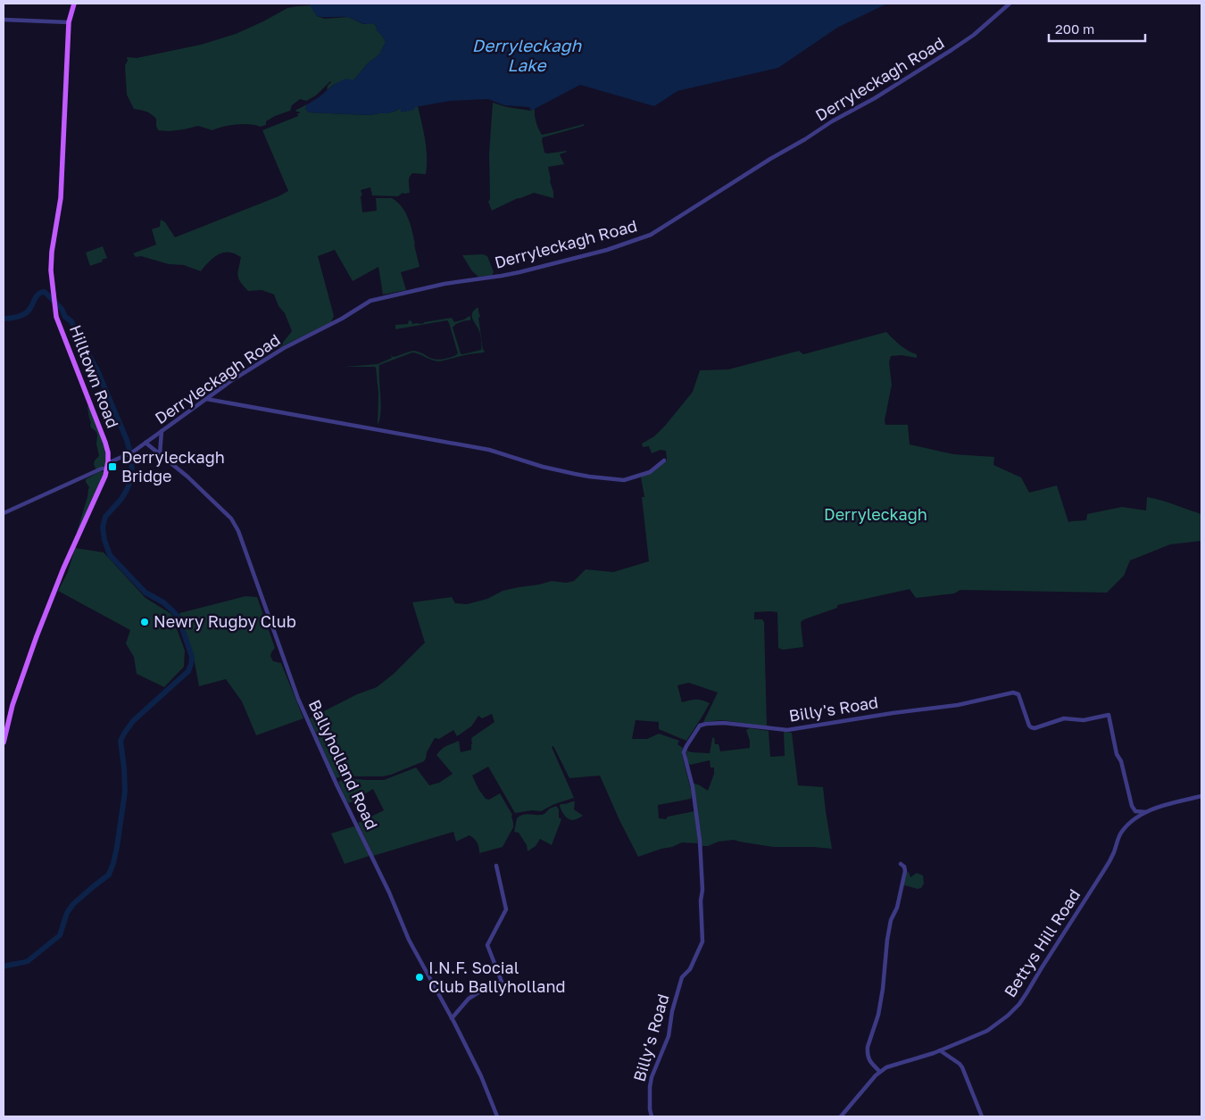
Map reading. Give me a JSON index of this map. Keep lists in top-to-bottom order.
{
  "streets": {
    "main road": ["Hilltown Road"],
    "street": [
      "Derryleckagh Road",
      "Billy's Road",
      "Ballyholland Road",
      "Bettys Hill Road"
    ]
  },
  "crossings": [
    ["Derryleckagh Road", "Hilltown Road"],
    ["Derryleckagh Road", "Ballyholland Road"],
    ["Billy's Road", "Bettys Hill Road"]
  ],
  "water": ["Derryleckagh Lake"],
  "parks": ["Derryleckagh"],
  "places": {
    "transit": ["Derryleckagh Bridge"],
    "other": ["Newry Rugby Club", "I.N.F. Social Club Ballyholland"]
  },
  "scale_bar": "200 m"
}
